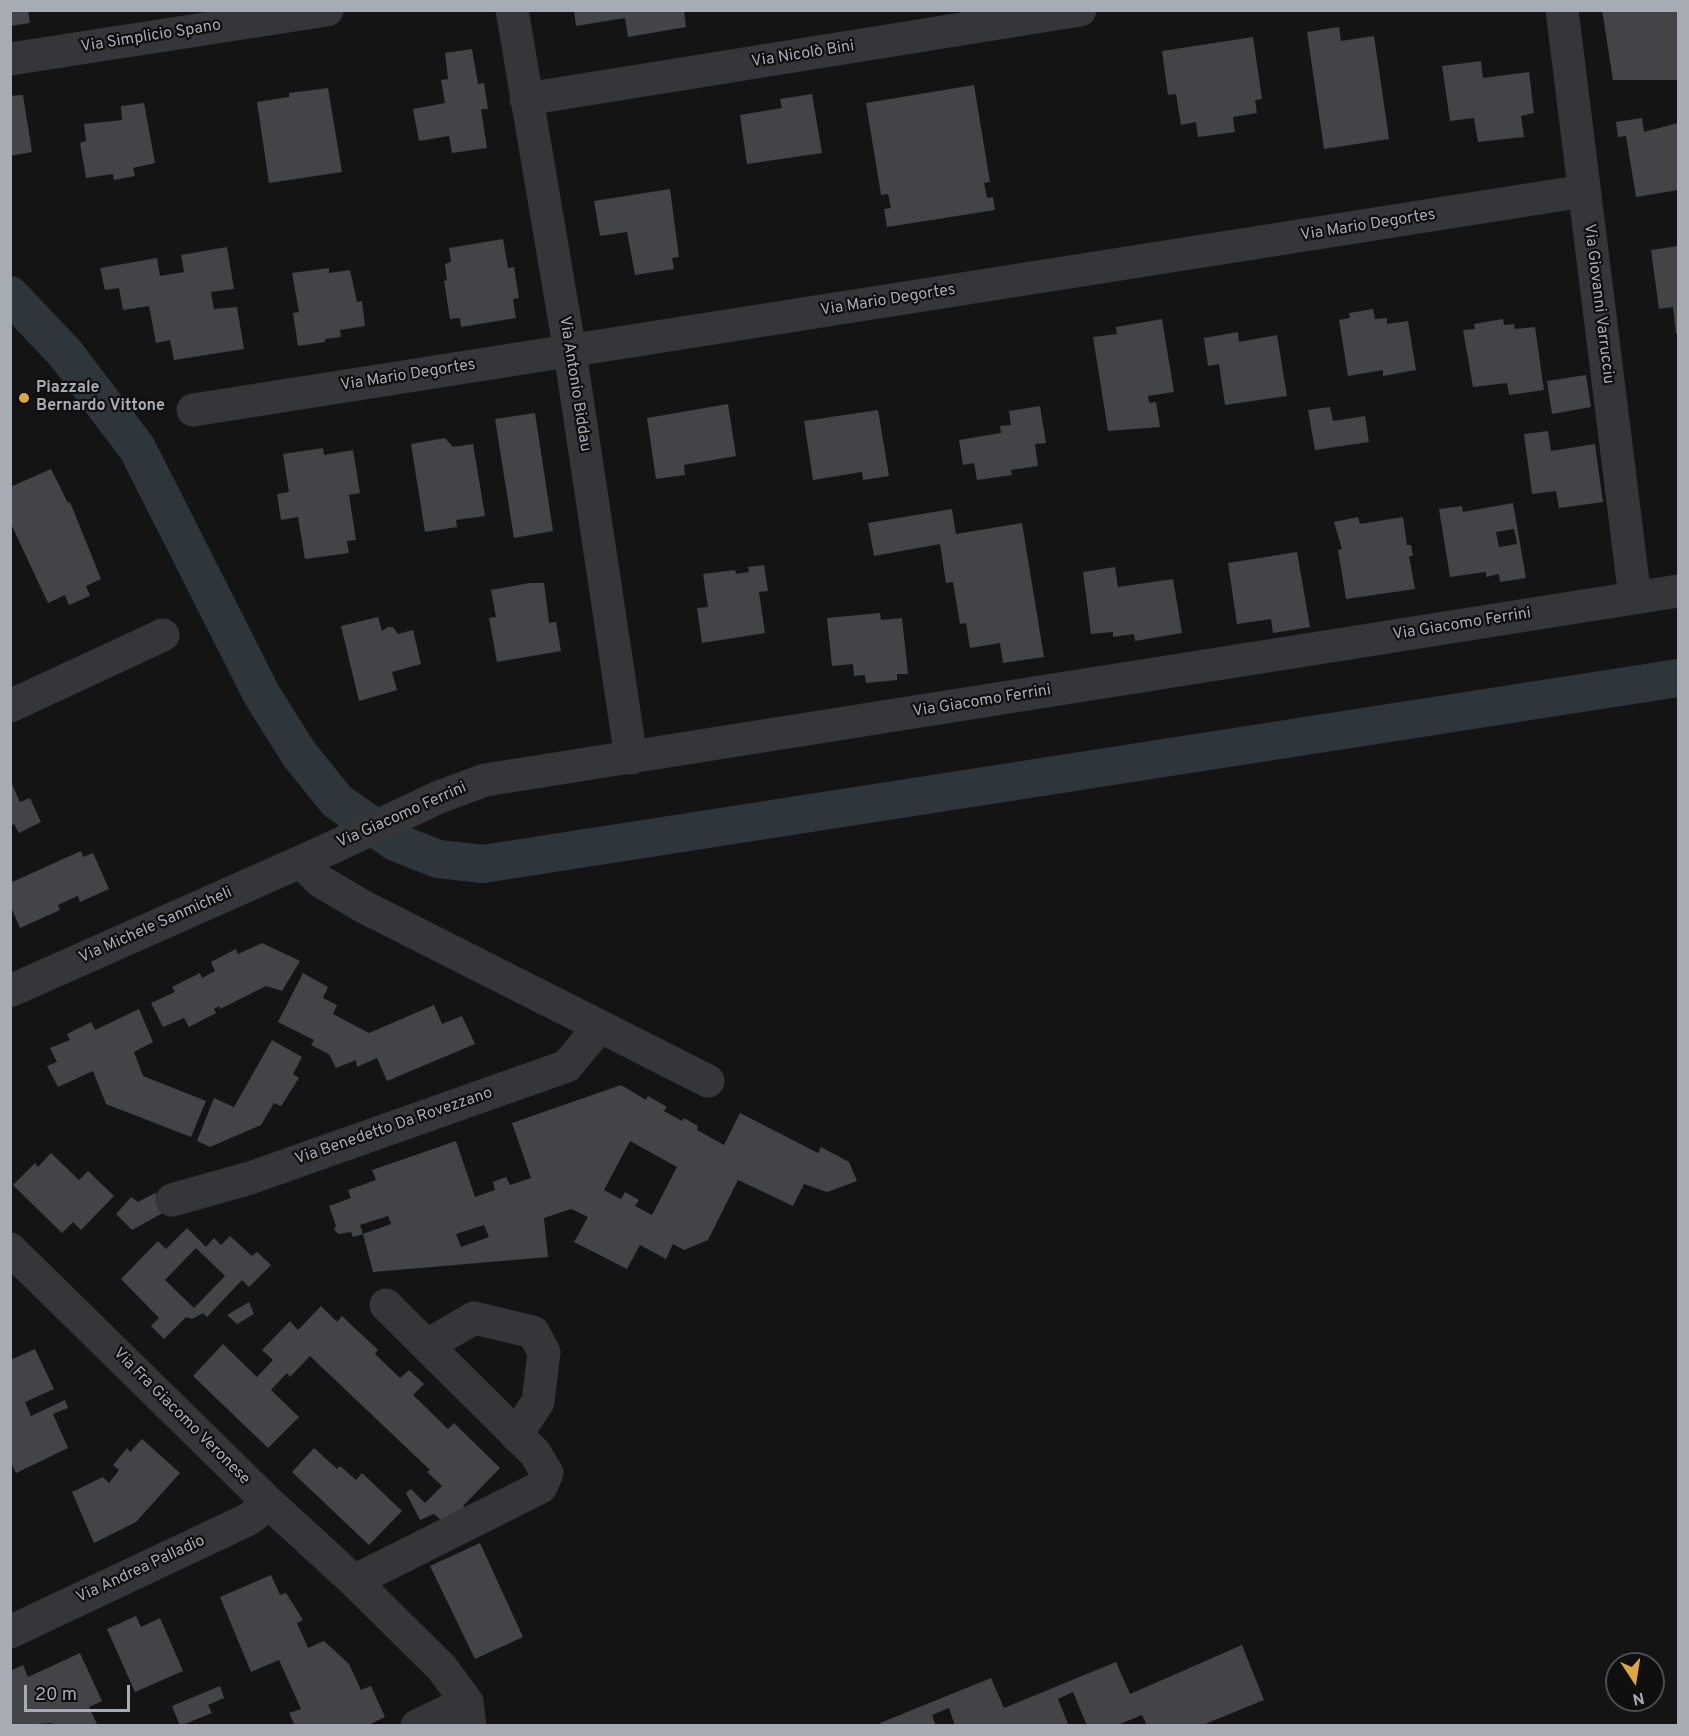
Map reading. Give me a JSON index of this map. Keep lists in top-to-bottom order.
{
  "streets": {
    "street": [
      "Via Simplicio Spano",
      "Via Nicolò Bini",
      "Via Mario Degortes",
      "Via Giovanni Varrucciu",
      "Via Antonio Biddau",
      "Via Giacomo Ferrini",
      "Via Michele Sanmicheli",
      "Via Benedetto Da Rovezzano",
      "Via Fra Giacomo Veronese",
      "Via Andrea Palladio"
    ]
  },
  "crossings": [
    ["Via Nicolò Bini", "Via Antonio Biddau"],
    ["Via Mario Degortes", "Via Giovanni Varrucciu"],
    ["Via Mario Degortes", "Via Antonio Biddau"],
    ["Via Giovanni Varrucciu", "Via Giacomo Ferrini"],
    ["Via Antonio Biddau", "Via Giacomo Ferrini"],
    ["Via Giacomo Ferrini", "Via Michele Sanmicheli"],
    ["Via Fra Giacomo Veronese", "Via Andrea Palladio"]
  ],
  "places": ["Piazzale Bernardo Vittone"],
  "scale_bar": "20 m",
  "north": "bottom"
}
